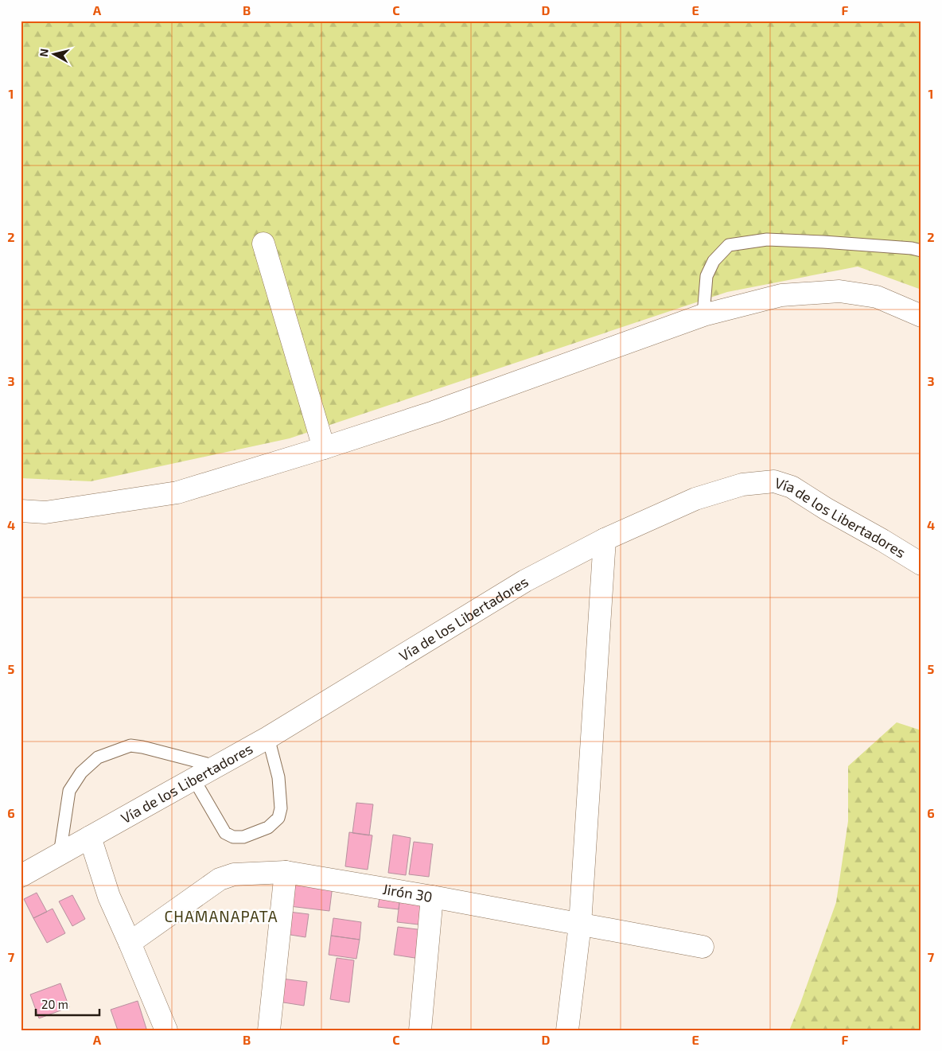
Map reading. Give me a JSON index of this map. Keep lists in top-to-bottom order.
{
  "streets": {
    "main road": ["Vía de los Libertadores", "Jirón 30"]
  },
  "districts": ["CHAMANAPATA"],
  "scale_bar": "20 m",
  "north": "left",
  "grid": {
    "columns": [
      "A",
      "B",
      "C",
      "D",
      "E",
      "F"
    ],
    "rows": [
      "1",
      "2",
      "3",
      "4",
      "5",
      "6",
      "7"
    ]
  }
}
